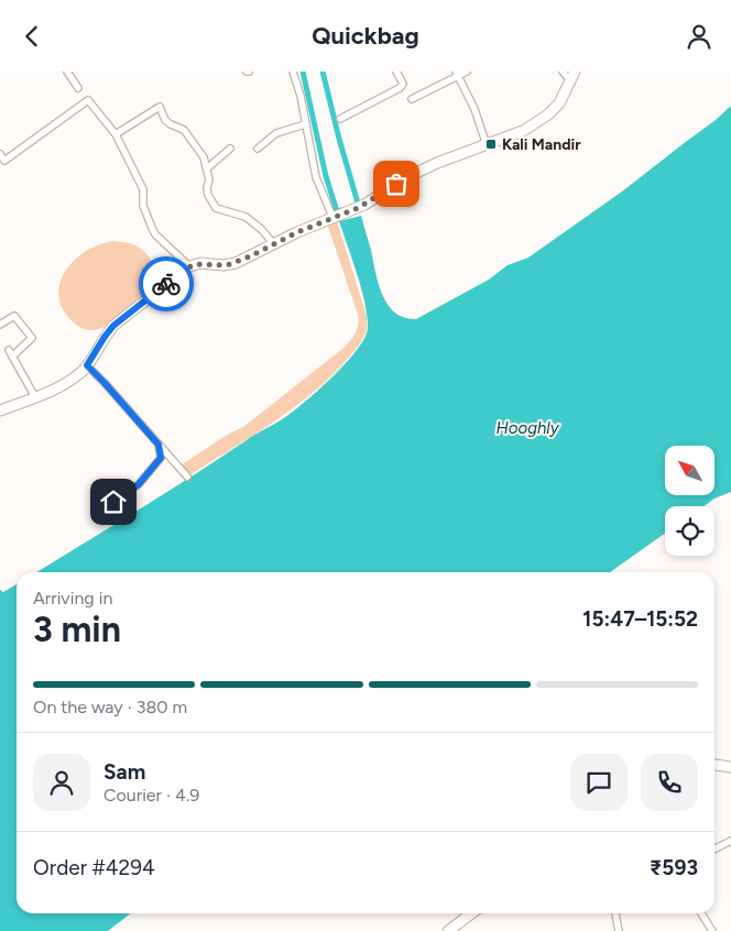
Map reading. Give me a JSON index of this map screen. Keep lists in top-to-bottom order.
{
  "water": ["Hooghly"],
  "places": {
    "transit": ["Kali Mandir"]
  },
  "north": "top left",
  "page": {
    "header": "Quickbag",
    "heading": ["3 min", "Arriving in", "15:47–15:52"],
    "panel": [
      "Sam",
      "Courier · 4.9",
      "Order #4294",
      "₹593"
    ],
    "bar": "On the way · 380 m"
  }
}
